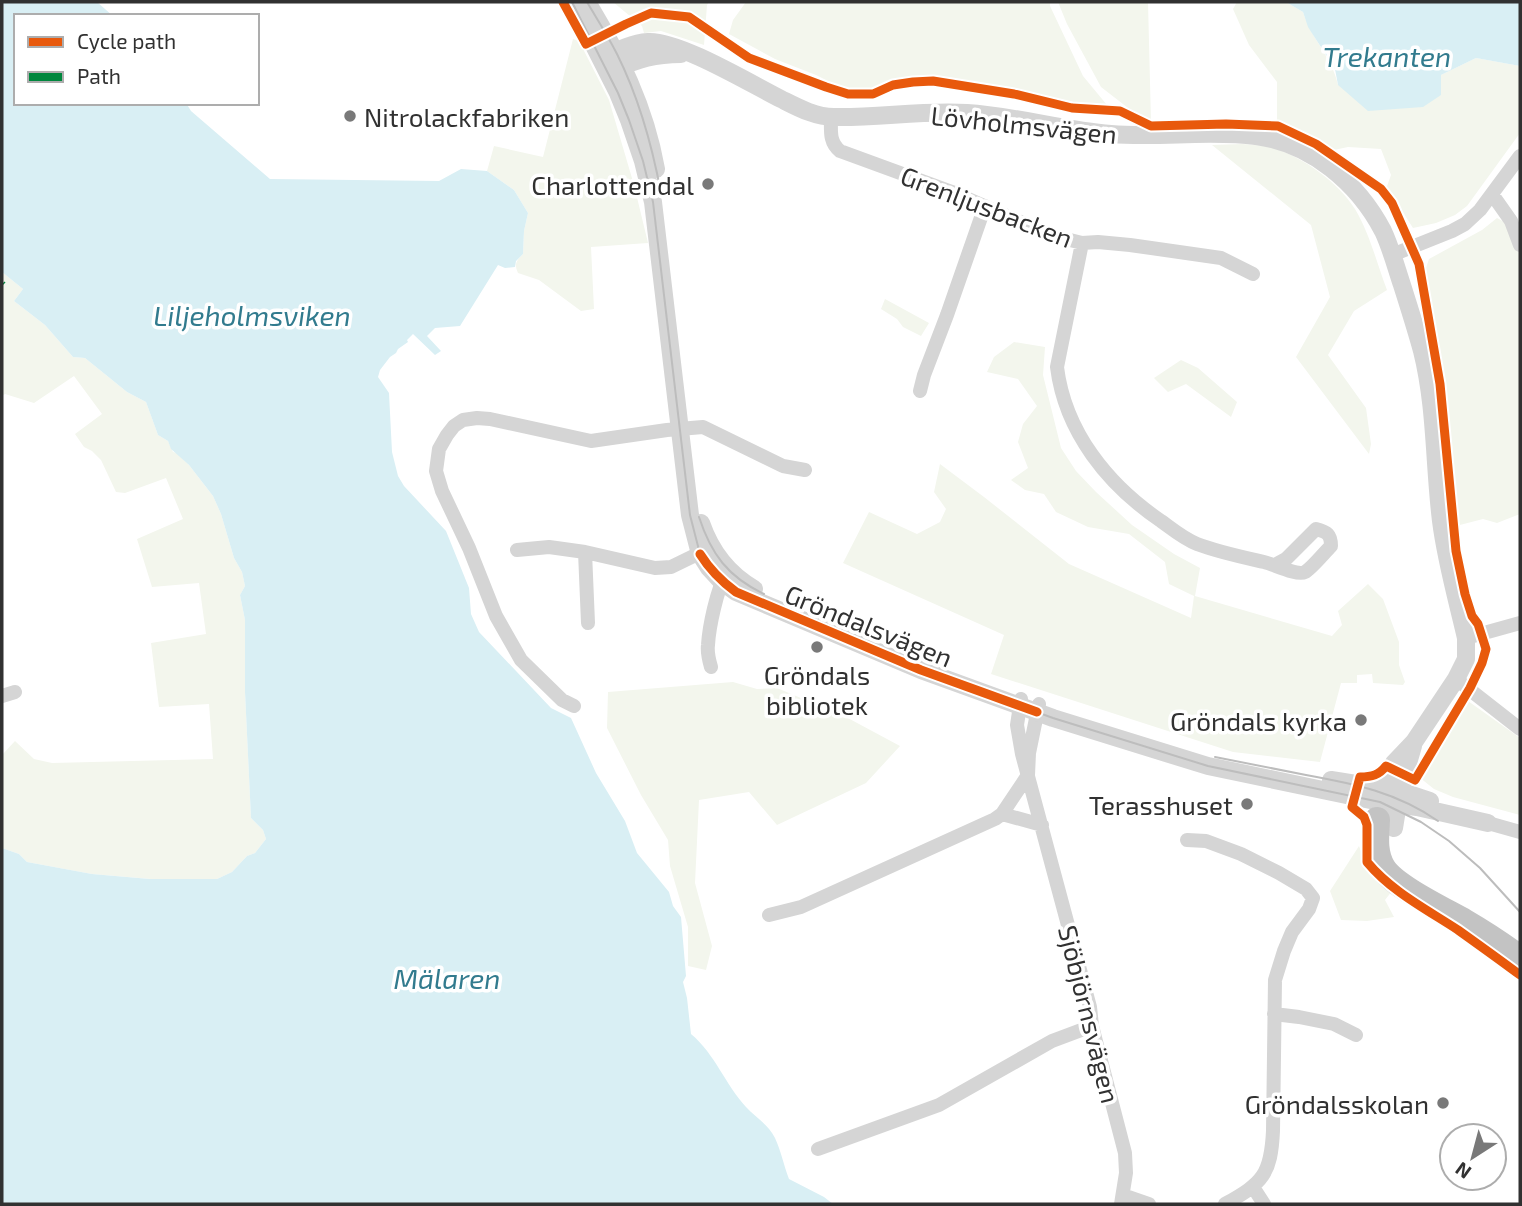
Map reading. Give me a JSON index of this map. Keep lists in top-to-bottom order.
{
  "streets": {
    "street": [
      "Lövholmsvägen",
      "Grenljusbacken",
      "Gröndalsvägen",
      "Sjöbjörnsvägen"
    ]
  },
  "crossings": [
    ["Lövholmsvägen", "Grenljusbacken"],
    ["Lövholmsvägen", "Gröndalsvägen"],
    ["Gröndalsvägen", "Sjöbjörnsvägen"]
  ],
  "water": ["Trekanten", "Liljeholmsviken", "Mälaren"],
  "places": [
    "Nitrolackfabriken",
    "Charlottendal",
    "Gröndals bibliotek",
    "Gröndals kyrka",
    "Terasshuset",
    "Gröndalsskolan"
  ],
  "legend": ["Cycle path", "Path"],
  "north": "bottom left"
}
